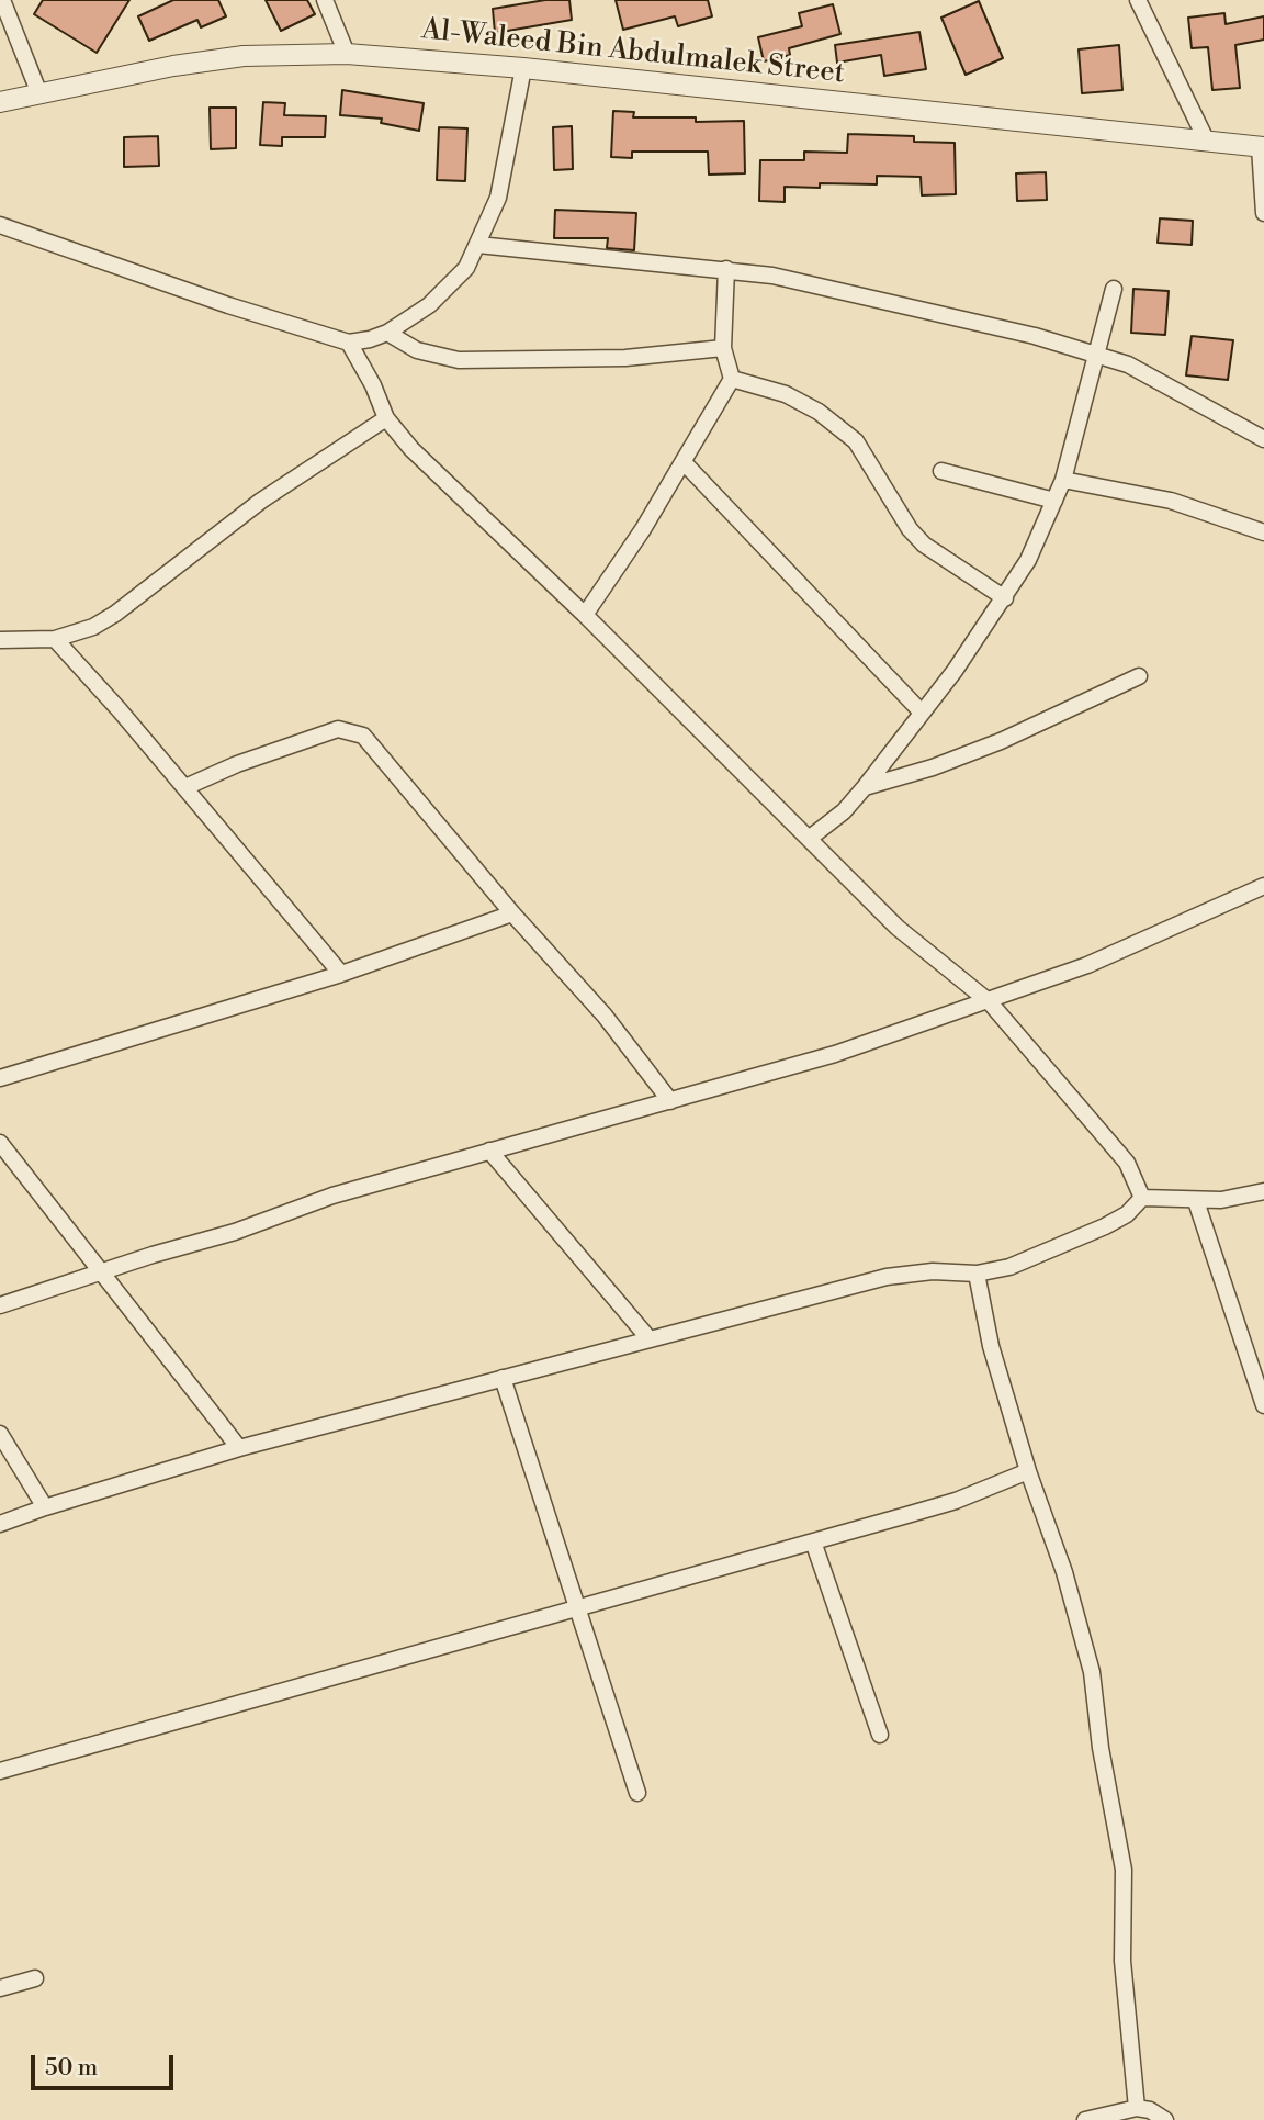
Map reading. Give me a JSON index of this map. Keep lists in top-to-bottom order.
{
  "streets": {
    "street": ["Al-Waleed Bin Abdulmalek Street"]
  },
  "scale_bar": "50 m"
}
